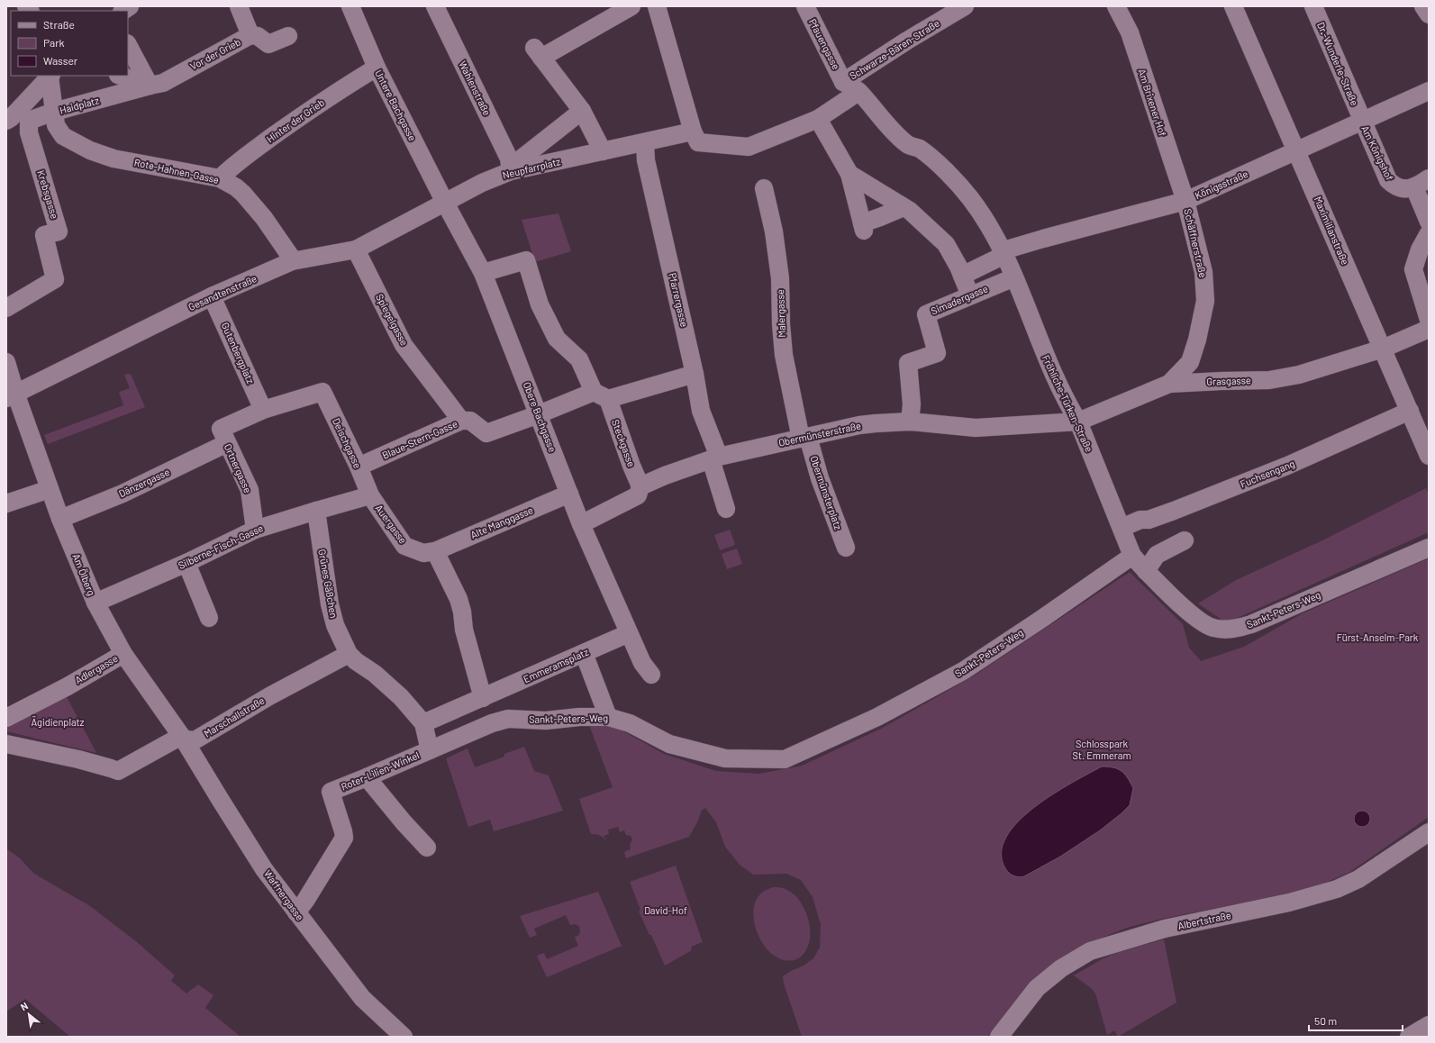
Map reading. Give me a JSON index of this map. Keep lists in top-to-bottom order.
{
  "streets": {
    "street": [
      "Pfauengasse",
      "Schwarze-Bären-Straße",
      "Vor der Grieb",
      "Dr.-Wunderle-Straße",
      "Wahlenstraße",
      "Am Brixener Hof",
      "Haidplatz",
      "Untere Bachgasse",
      "Hinter der Grieb",
      "Am Königshof",
      "Neupfarrplatz",
      "Rote-Hahnen-Gasse",
      "Königsstraße",
      "Krebsgasse",
      "Maximilianstraße",
      "Schäffnerstraße",
      "Gesandtenstraße",
      "Pfarrergasse",
      "Simadergasse",
      "Malergasse",
      "Spiegelgasse",
      "Gutenbergplatz",
      "Grasgasse",
      "Fröhliche-Türken-Straße",
      "Obere Bachgasse",
      "Obermünsterstraße",
      "Blaue-Stern-Gasse",
      "Deischgasse",
      "Steckgasse",
      "Ortnergasse",
      "Fuchsengang",
      "Dänzergasse",
      "Obermünsterplatz",
      "Alte Manggasse",
      "Auergasse",
      "Silberne-Fisch-Gasse",
      "Am Ölberg",
      "Grünes Gäßchen",
      "Sankt-Peters-Weg",
      "Emmeramsplatz",
      "Adlergasse",
      "Marschallstraße",
      "Roter-Lilien-Winkel",
      "Waffnergasse",
      "Albertstraße"
    ]
  },
  "crossings": [
    ["Pfauengasse", "Schwarze-Bären-Straße"],
    ["Pfauengasse", "Fröhliche-Türken-Straße"],
    ["Schwarze-Bären-Straße", "Fröhliche-Türken-Straße"],
    ["Vor der Grieb", "Haidplatz"],
    ["Dr.-Wunderle-Straße", "Am Königshof"],
    ["Dr.-Wunderle-Straße", "Königsstraße"],
    ["Wahlenstraße", "Neupfarrplatz"],
    ["Am Brixener Hof", "Königsstraße"],
    ["Am Brixener Hof", "Schäffnerstraße"],
    ["Haidplatz", "Rote-Hahnen-Gasse"],
    ["Haidplatz", "Krebsgasse"],
    ["Untere Bachgasse", "Hinter der Grieb"],
    ["Untere Bachgasse", "Neupfarrplatz"],
    ["Untere Bachgasse", "Gesandtenstraße"],
    ["Untere Bachgasse", "Obere Bachgasse"],
    ["Hinter der Grieb", "Rote-Hahnen-Gasse"],
    ["Am Königshof", "Königsstraße"],
    ["Neupfarrplatz", "Gesandtenstraße"],
    ["Neupfarrplatz", "Pfarrergasse"],
    ["Neupfarrplatz", "Obere Bachgasse"],
    ["Rote-Hahnen-Gasse", "Gesandtenstraße"],
    ["Königsstraße", "Maximilianstraße"],
    ["Königsstraße", "Schäffnerstraße"],
    ["Königsstraße", "Fröhliche-Türken-Straße"],
    ["Maximilianstraße", "Grasgasse"],
    ["Maximilianstraße", "Fuchsengang"],
    ["Schäffnerstraße", "Grasgasse"],
    ["Gesandtenstraße", "Spiegelgasse"],
    ["Gesandtenstraße", "Gutenbergplatz"],
    ["Gesandtenstraße", "Obere Bachgasse"],
    ["Gesandtenstraße", "Am Ölberg"],
    ["Pfarrergasse", "Obermünsterstraße"],
    ["Simadergasse", "Fröhliche-Türken-Straße"],
    ["Simadergasse", "Obermünsterstraße"],
    ["Malergasse", "Obermünsterstraße"],
    ["Malergasse", "Obermünsterplatz"],
    ["Spiegelgasse", "Blaue-Stern-Gasse"],
    ["Gutenbergplatz", "Dänzergasse"],
    ["Grasgasse", "Fröhliche-Türken-Straße"],
    ["Grasgasse", "Obermünsterstraße"],
    ["Fröhliche-Türken-Straße", "Obermünsterstraße"],
    ["Fröhliche-Türken-Straße", "Fuchsengang"],
    ["Fröhliche-Türken-Straße", "Sankt-Peters-Weg"],
    ["Obere Bachgasse", "Obermünsterstraße"],
    ["Obere Bachgasse", "Blaue-Stern-Gasse"],
    ["Obere Bachgasse", "Steckgasse"],
    ["Obere Bachgasse", "Alte Manggasse"],
    ["Obere Bachgasse", "Emmeramsplatz"],
    ["Obermünsterstraße", "Steckgasse"],
    ["Obermünsterstraße", "Obermünsterplatz"],
    ["Blaue-Stern-Gasse", "Deischgasse"],
    ["Deischgasse", "Dänzergasse"],
    ["Deischgasse", "Auergasse"],
    ["Deischgasse", "Silberne-Fisch-Gasse"],
    ["Ortnergasse", "Dänzergasse"],
    ["Ortnergasse", "Silberne-Fisch-Gasse"],
    ["Dänzergasse", "Am Ölberg"],
    ["Alte Manggasse", "Auergasse"],
    ["Auergasse", "Silberne-Fisch-Gasse"],
    ["Silberne-Fisch-Gasse", "Am Ölberg"],
    ["Silberne-Fisch-Gasse", "Grünes Gäßchen"],
    ["Am Ölberg", "Adlergasse"],
    ["Am Ölberg", "Marschallstraße"],
    ["Am Ölberg", "Waffnergasse"],
    ["Grünes Gäßchen", "Marschallstraße"],
    ["Sankt-Peters-Weg", "Roter-Lilien-Winkel"],
    ["Marschallstraße", "Waffnergasse"],
    ["Roter-Lilien-Winkel", "Waffnergasse"]
  ],
  "parks": [
    "Fürst-Anselm-Park",
    "Ägidienplatz",
    "Schlosspark St. Emmeram",
    "David-Hof"
  ],
  "legend": ["Straße", "Park", "Wasser"],
  "scale_bar": "50 m",
  "north": "top left"
}
